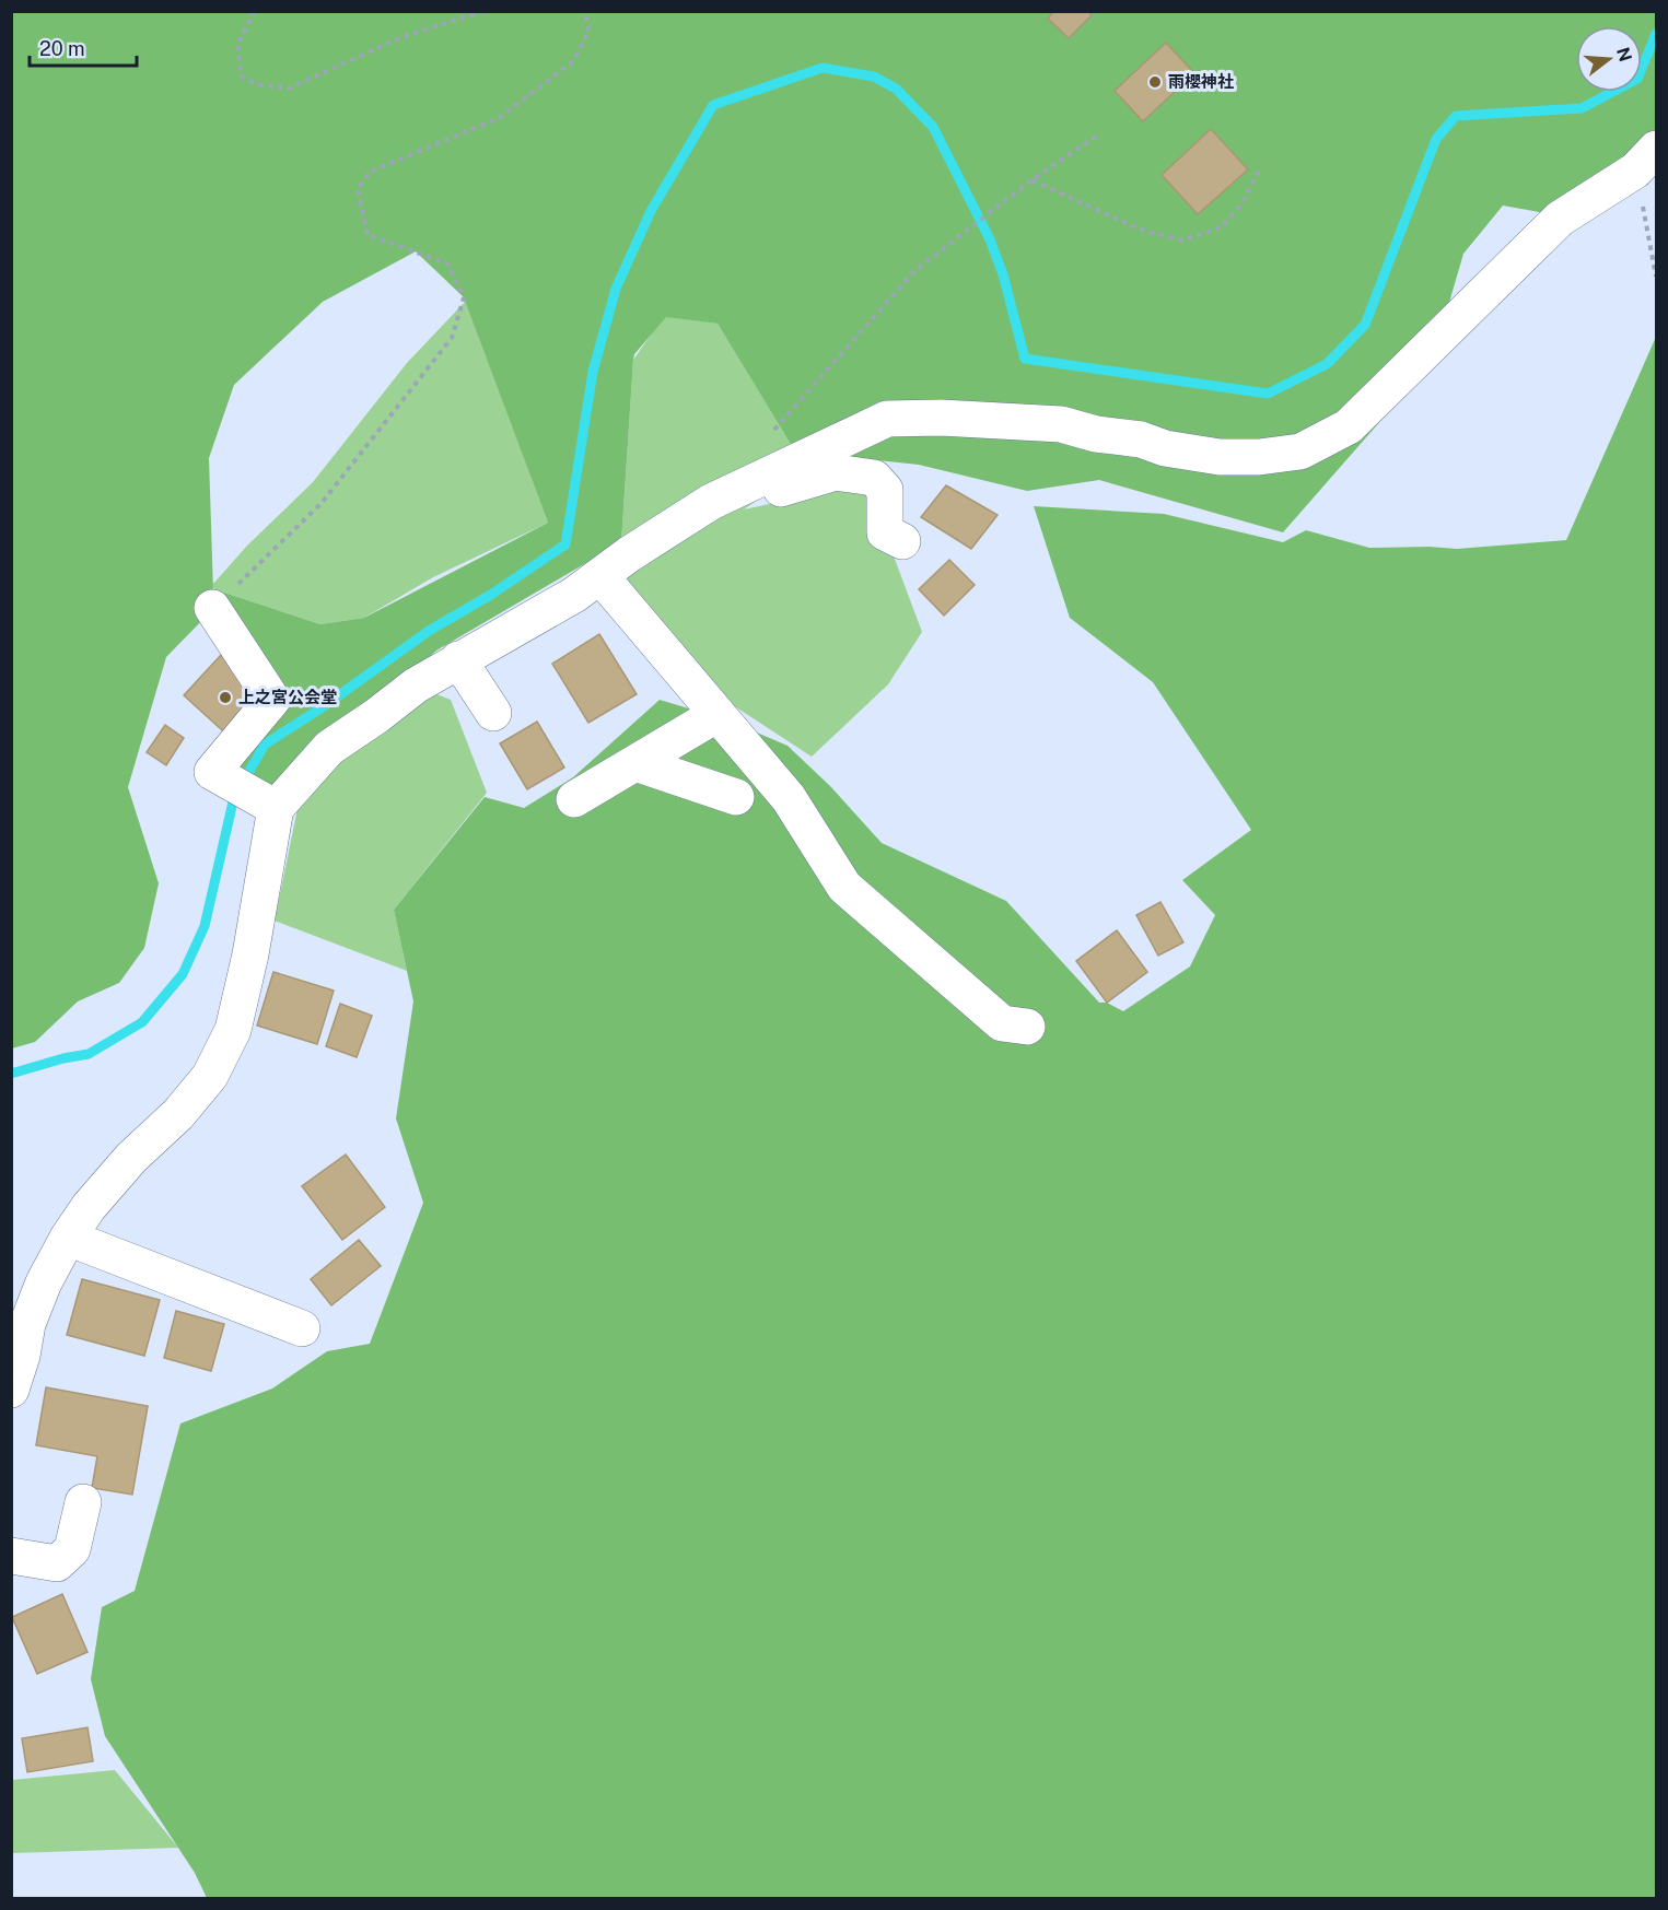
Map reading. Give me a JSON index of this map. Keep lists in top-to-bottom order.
{
  "places": ["雨櫻神社", "上之宮公会堂"],
  "scale_bar": "20 m",
  "north": "right"
}
